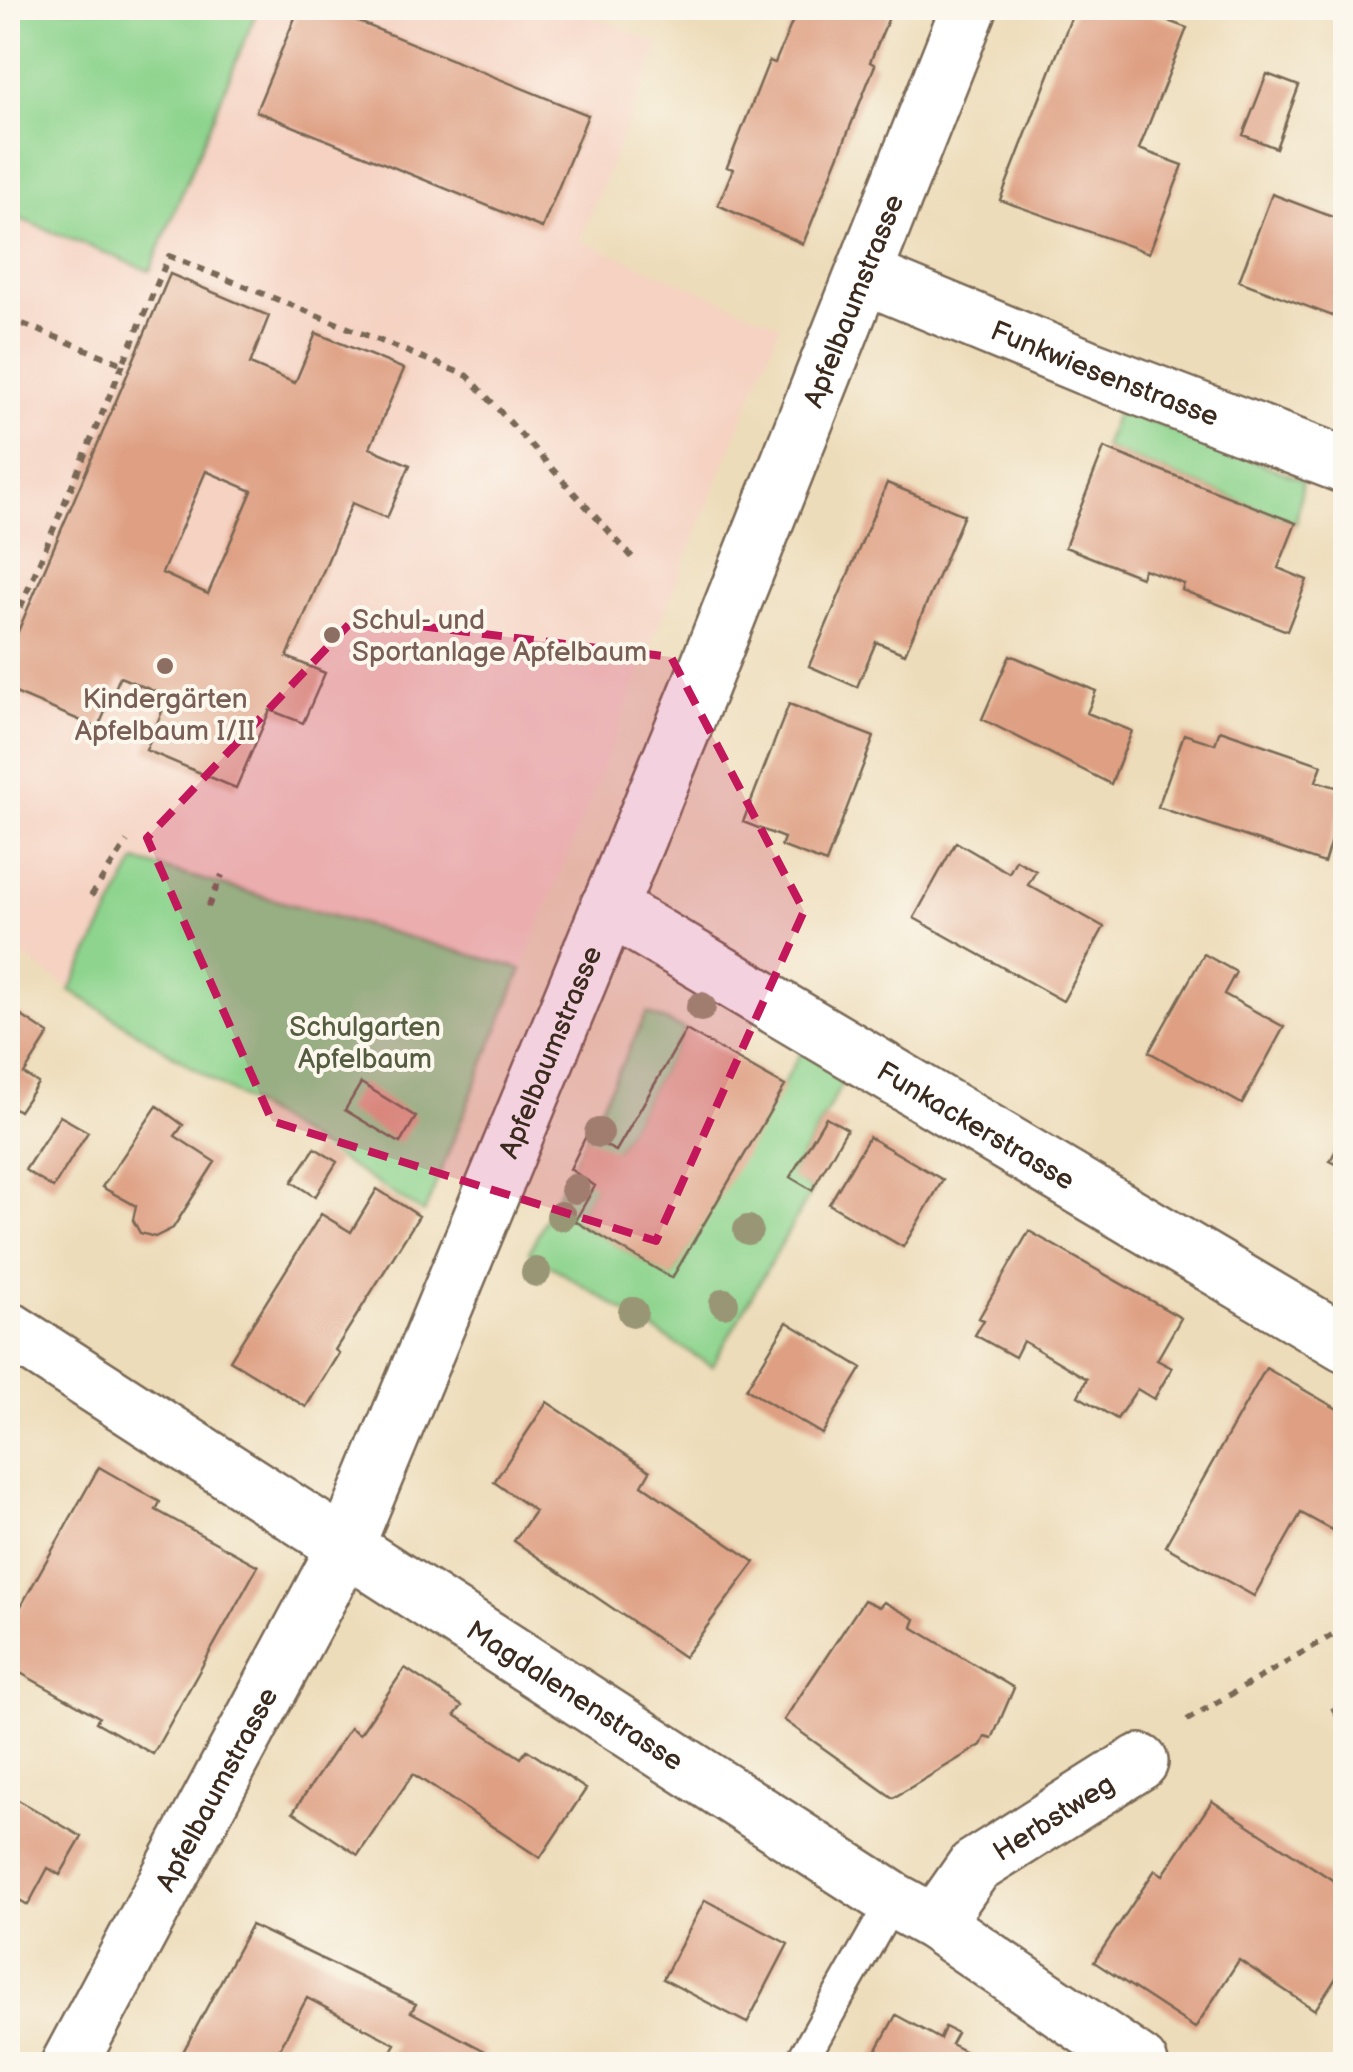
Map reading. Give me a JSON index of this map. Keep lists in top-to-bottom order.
{
  "streets": {
    "street": [
      "Apfelbaumstrasse",
      "Funkwiesenstrasse",
      "Funkackerstrasse",
      "Magdalenenstrasse",
      "Herbstweg"
    ]
  },
  "crossings": [
    ["Apfelbaumstrasse", "Funkwiesenstrasse"],
    ["Apfelbaumstrasse", "Funkackerstrasse"],
    ["Apfelbaumstrasse", "Magdalenenstrasse"],
    ["Magdalenenstrasse", "Herbstweg"]
  ],
  "parks": ["Schulgarten Apfelbaum"],
  "places": ["Schul- und Sportanlage Apfelbaum", "Kindergärten Apfelbaum I/II"]
}
